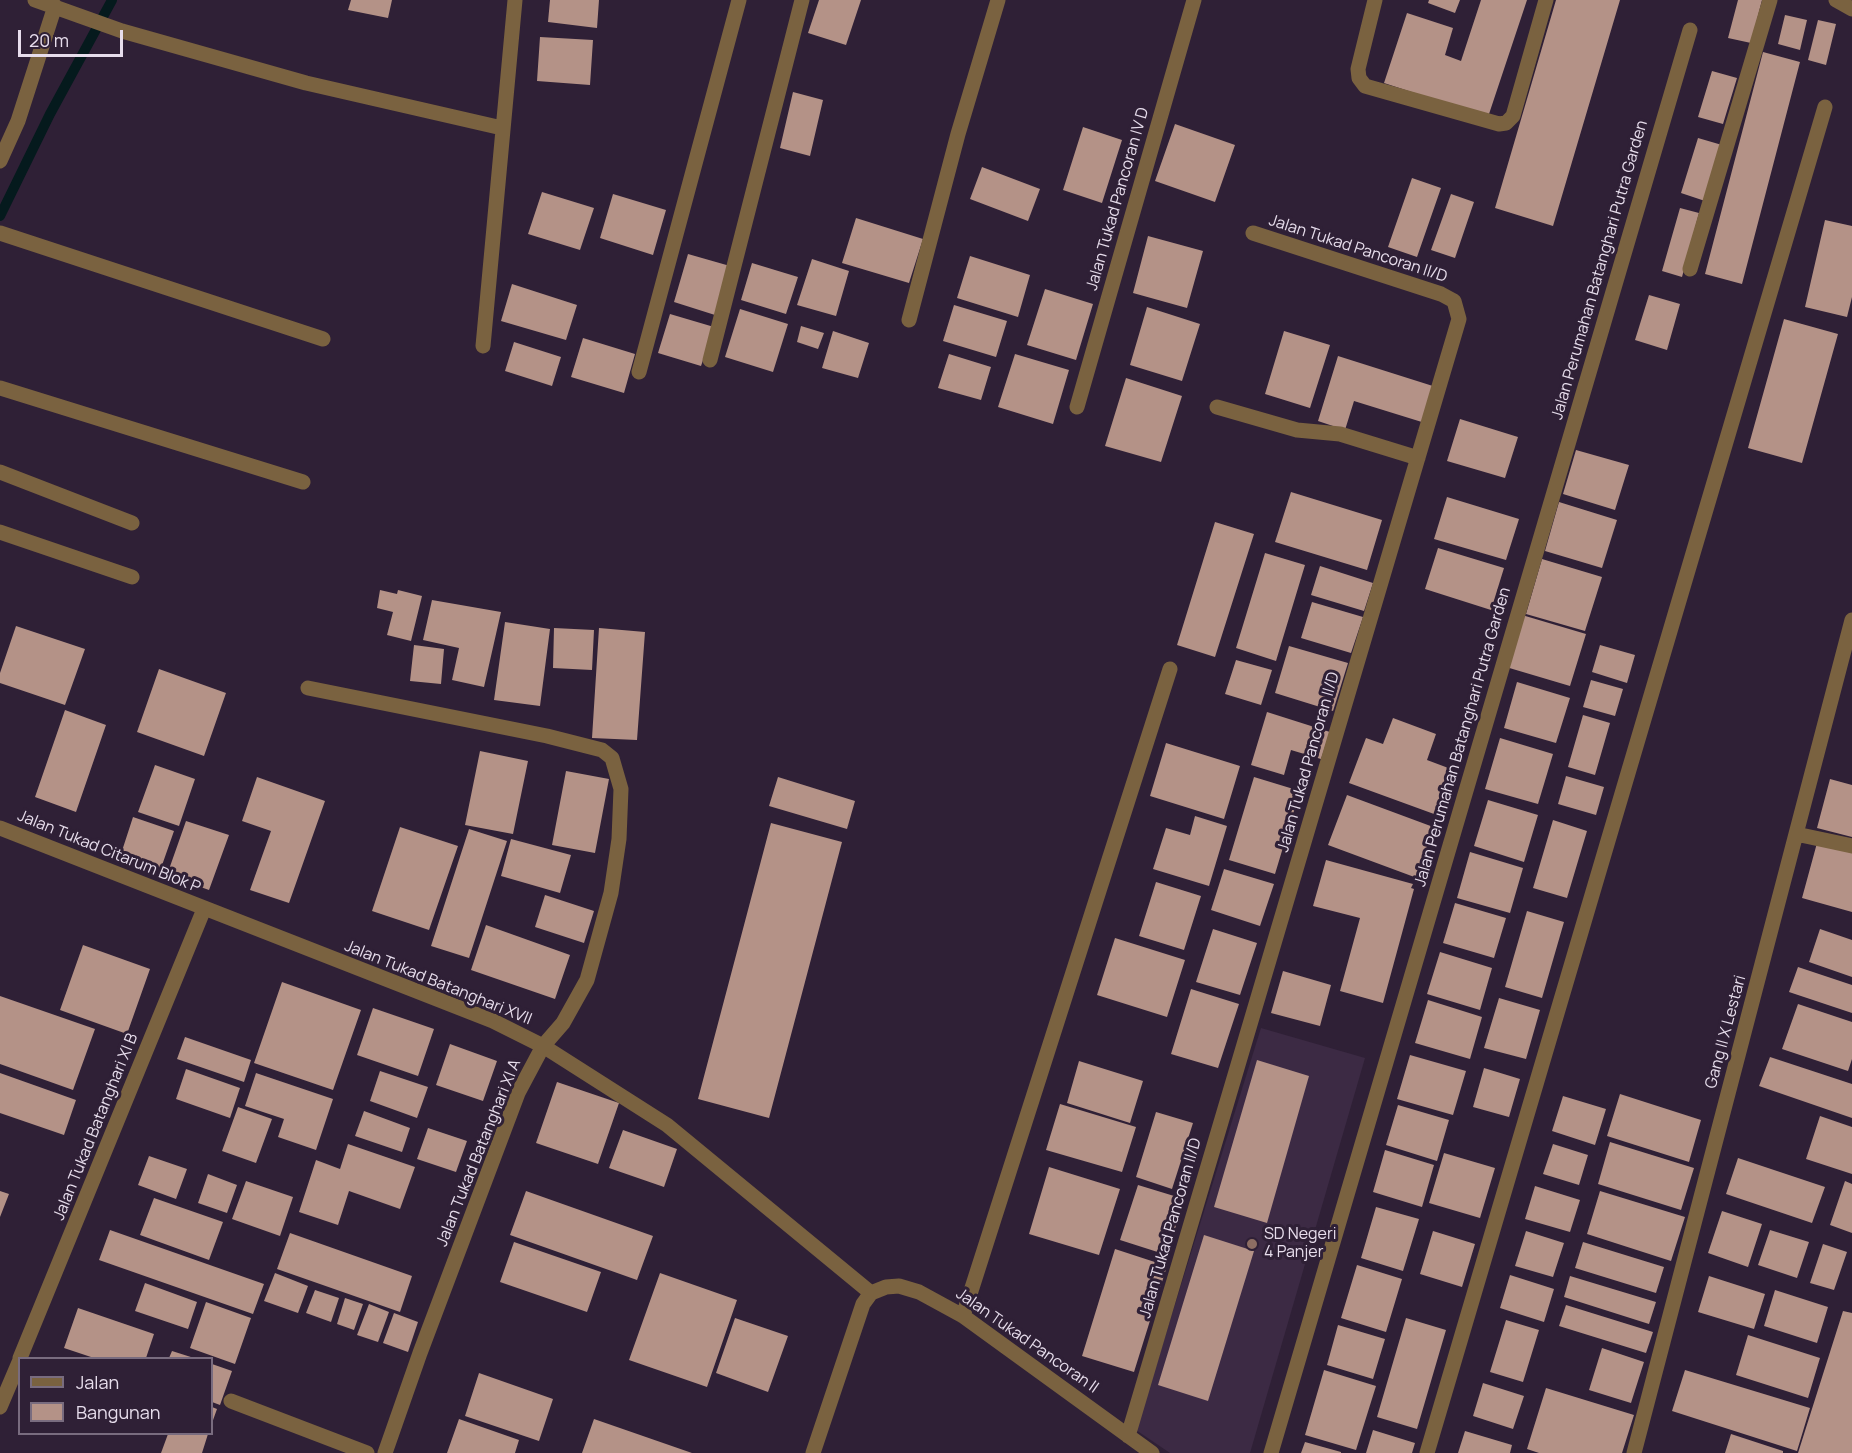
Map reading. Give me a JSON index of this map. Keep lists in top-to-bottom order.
{
  "streets": {
    "street": [
      "Jalan Tukad Pancoran IV D",
      "Jalan Tukad Pancoran II/D",
      "Jalan Perumahan Batanghari Putra Garden",
      "Jalan Tukad Citarum Blok P",
      "Jalan Tukad Batanghari XVII",
      "Gang II X Lestari",
      "Jalan Tukad Batanghari XI B",
      "Jalan Tukad Batanghari XI A",
      "Jalan Tukad Pancoran II"
    ]
  },
  "crossings": [
    ["Jalan Tukad Pancoran II/D", "Jalan Tukad Pancoran II"],
    ["Jalan Tukad Citarum Blok P", "Jalan Tukad Batanghari XVII"],
    ["Jalan Tukad Citarum Blok P", "Jalan Tukad Batanghari XI B"],
    ["Jalan Tukad Batanghari XVII", "Jalan Tukad Batanghari XI B"],
    ["Jalan Tukad Batanghari XVII", "Jalan Tukad Batanghari XI A"],
    ["Jalan Tukad Batanghari XVII", "Jalan Tukad Pancoran II"]
  ],
  "places": ["SD Negeri 4 Panjer"],
  "legend": ["Jalan", "Bangunan"],
  "scale_bar": "20 m"
}
